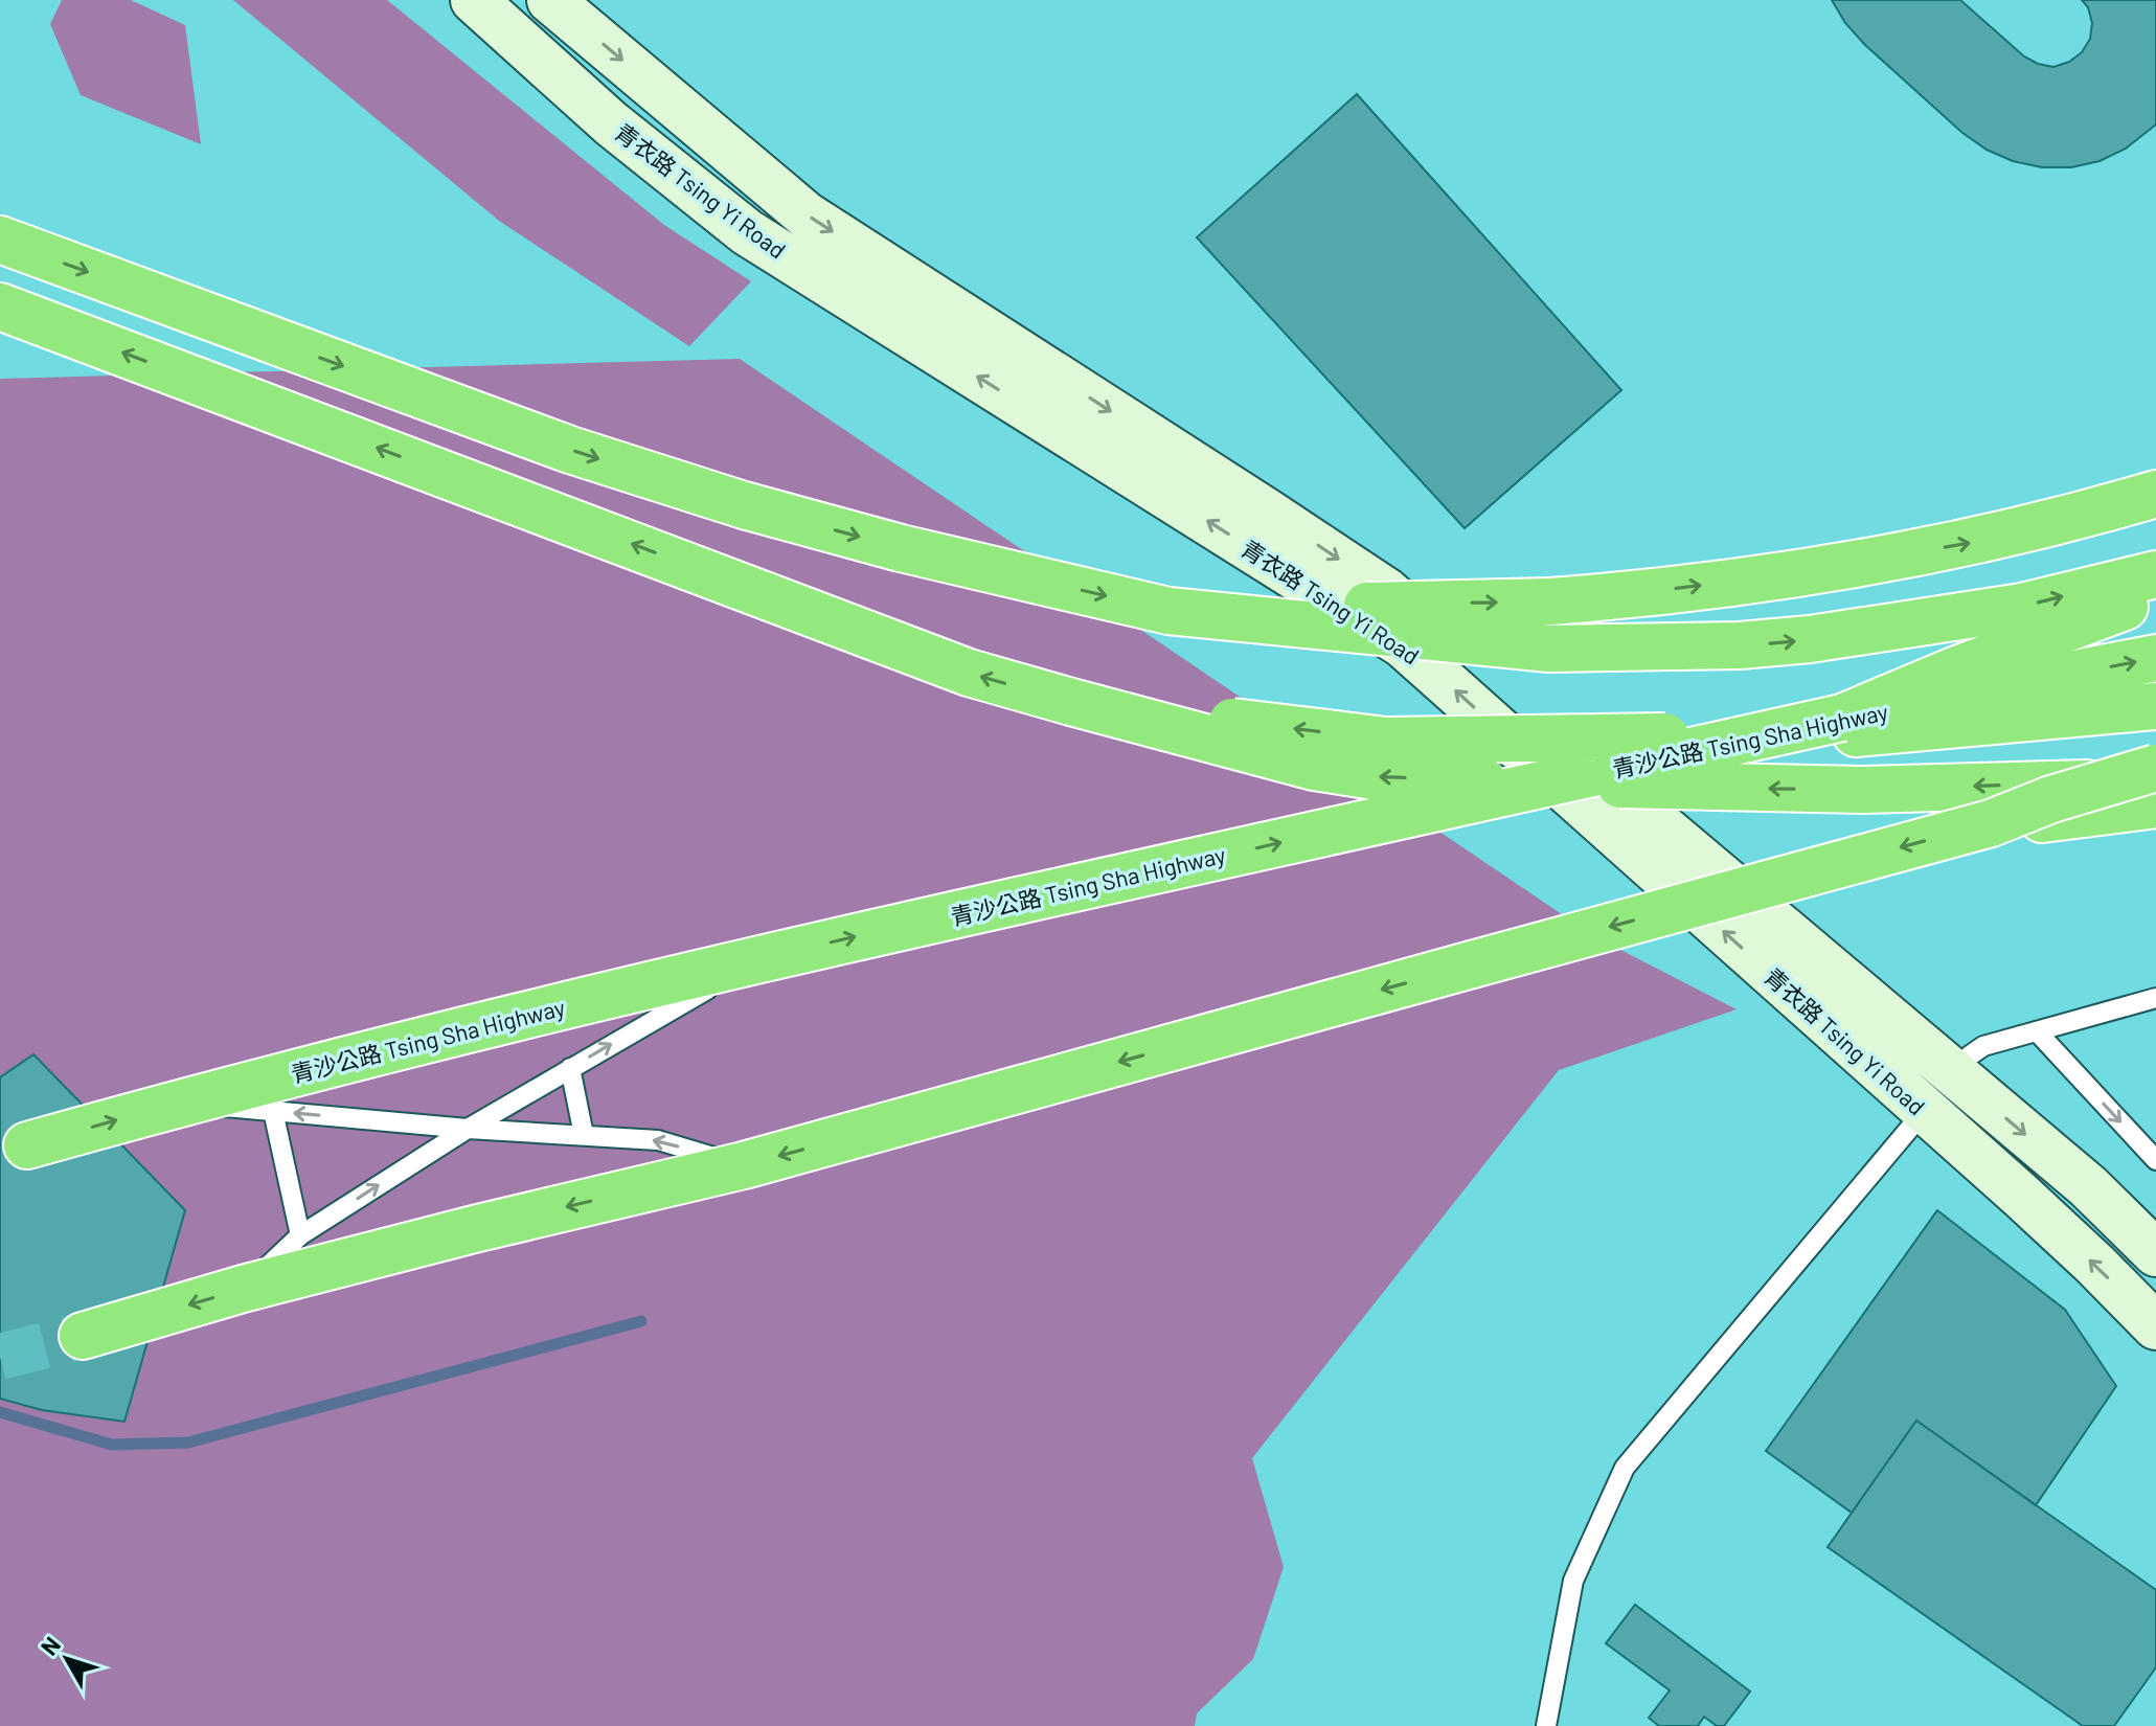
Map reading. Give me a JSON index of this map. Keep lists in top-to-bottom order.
{
  "streets": {
    "highway": ["青沙公路 Tsing Sha Highway"],
    "main road": ["青衣路 Tsing Yi Road"]
  },
  "north": "top left"
}
